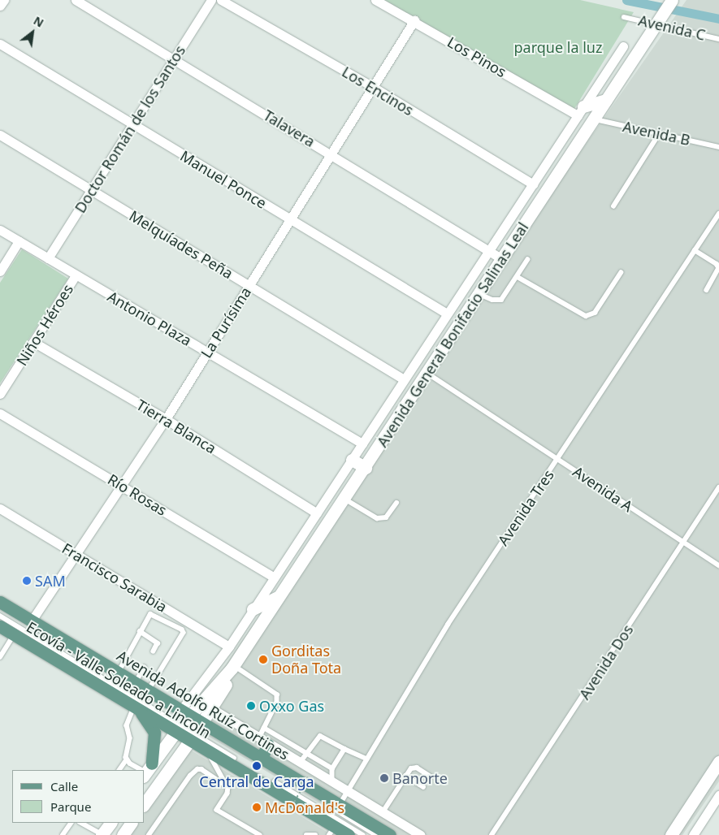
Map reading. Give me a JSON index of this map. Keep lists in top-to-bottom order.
{
  "streets": {
    "main road": ["Avenida Adolfo Ruíz Cortines"],
    "street": [
      "Los Pinos",
      "Los Encinos",
      "Talavera",
      "Doctor Román de los Santos",
      "Manuel Ponce",
      "Melquíades Peña",
      "Antonio Plaza",
      "La Purísima",
      "Niños Héroes",
      "Avenida General Bonifacio Salinas Leal",
      "Tierra Blanca",
      "Río Rosas",
      "Francisco Sarabia"
    ],
    "lane": [
      "Avenida C",
      "Avenida B",
      "Avenida A",
      "Avenida Tres",
      "Avenida Dos",
      "Ecovía - Valle Soleado a Lincoln"
    ]
  },
  "crossings": [
    ["Avenida C", "Avenida General Bonifacio Salinas Leal"],
    ["Los Pinos", "La Purísima"],
    ["Los Encinos", "La Purísima"],
    ["Talavera", "Doctor Román de los Santos"],
    ["Talavera", "La Purísima"],
    ["Talavera", "Avenida General Bonifacio Salinas Leal"],
    ["Doctor Román de los Santos", "Manuel Ponce"],
    ["Doctor Román de los Santos", "Melquíades Peña"],
    ["Doctor Román de los Santos", "Antonio Plaza"],
    ["Avenida B", "Avenida General Bonifacio Salinas Leal"],
    ["Manuel Ponce", "La Purísima"],
    ["Melquíades Peña", "La Purísima"],
    ["Antonio Plaza", "La Purísima"],
    ["Antonio Plaza", "Niños Héroes"],
    ["La Purísima", "Tierra Blanca"],
    ["La Purísima", "Río Rosas"],
    ["La Purísima", "Francisco Sarabia"],
    ["La Purísima", "Avenida Adolfo Ruíz Cortines"],
    ["Niños Héroes", "Tierra Blanca"],
    ["Avenida General Bonifacio Salinas Leal", "Avenida A"],
    ["Avenida General Bonifacio Salinas Leal", "Ecovía - Valle Soleado a Lincoln"],
    ["Avenida General Bonifacio Salinas Leal", "Avenida Adolfo Ruíz Cortines"],
    ["Avenida A", "Avenida Tres"],
    ["Avenida A", "Avenida Dos"],
    ["Avenida Tres", "Avenida Adolfo Ruíz Cortines"],
    ["Ecovía - Valle Soleado a Lincoln", "Avenida Adolfo Ruíz Cortines"]
  ],
  "parks": ["parque la luz"],
  "places": [
    "SAM",
    "Gorditas Doña Tota",
    "Oxxo Gas",
    "Central de Carga",
    "Banorte",
    "McDonald's"
  ],
  "legend": ["Calle", "Parque"],
  "north": "top right"
}
